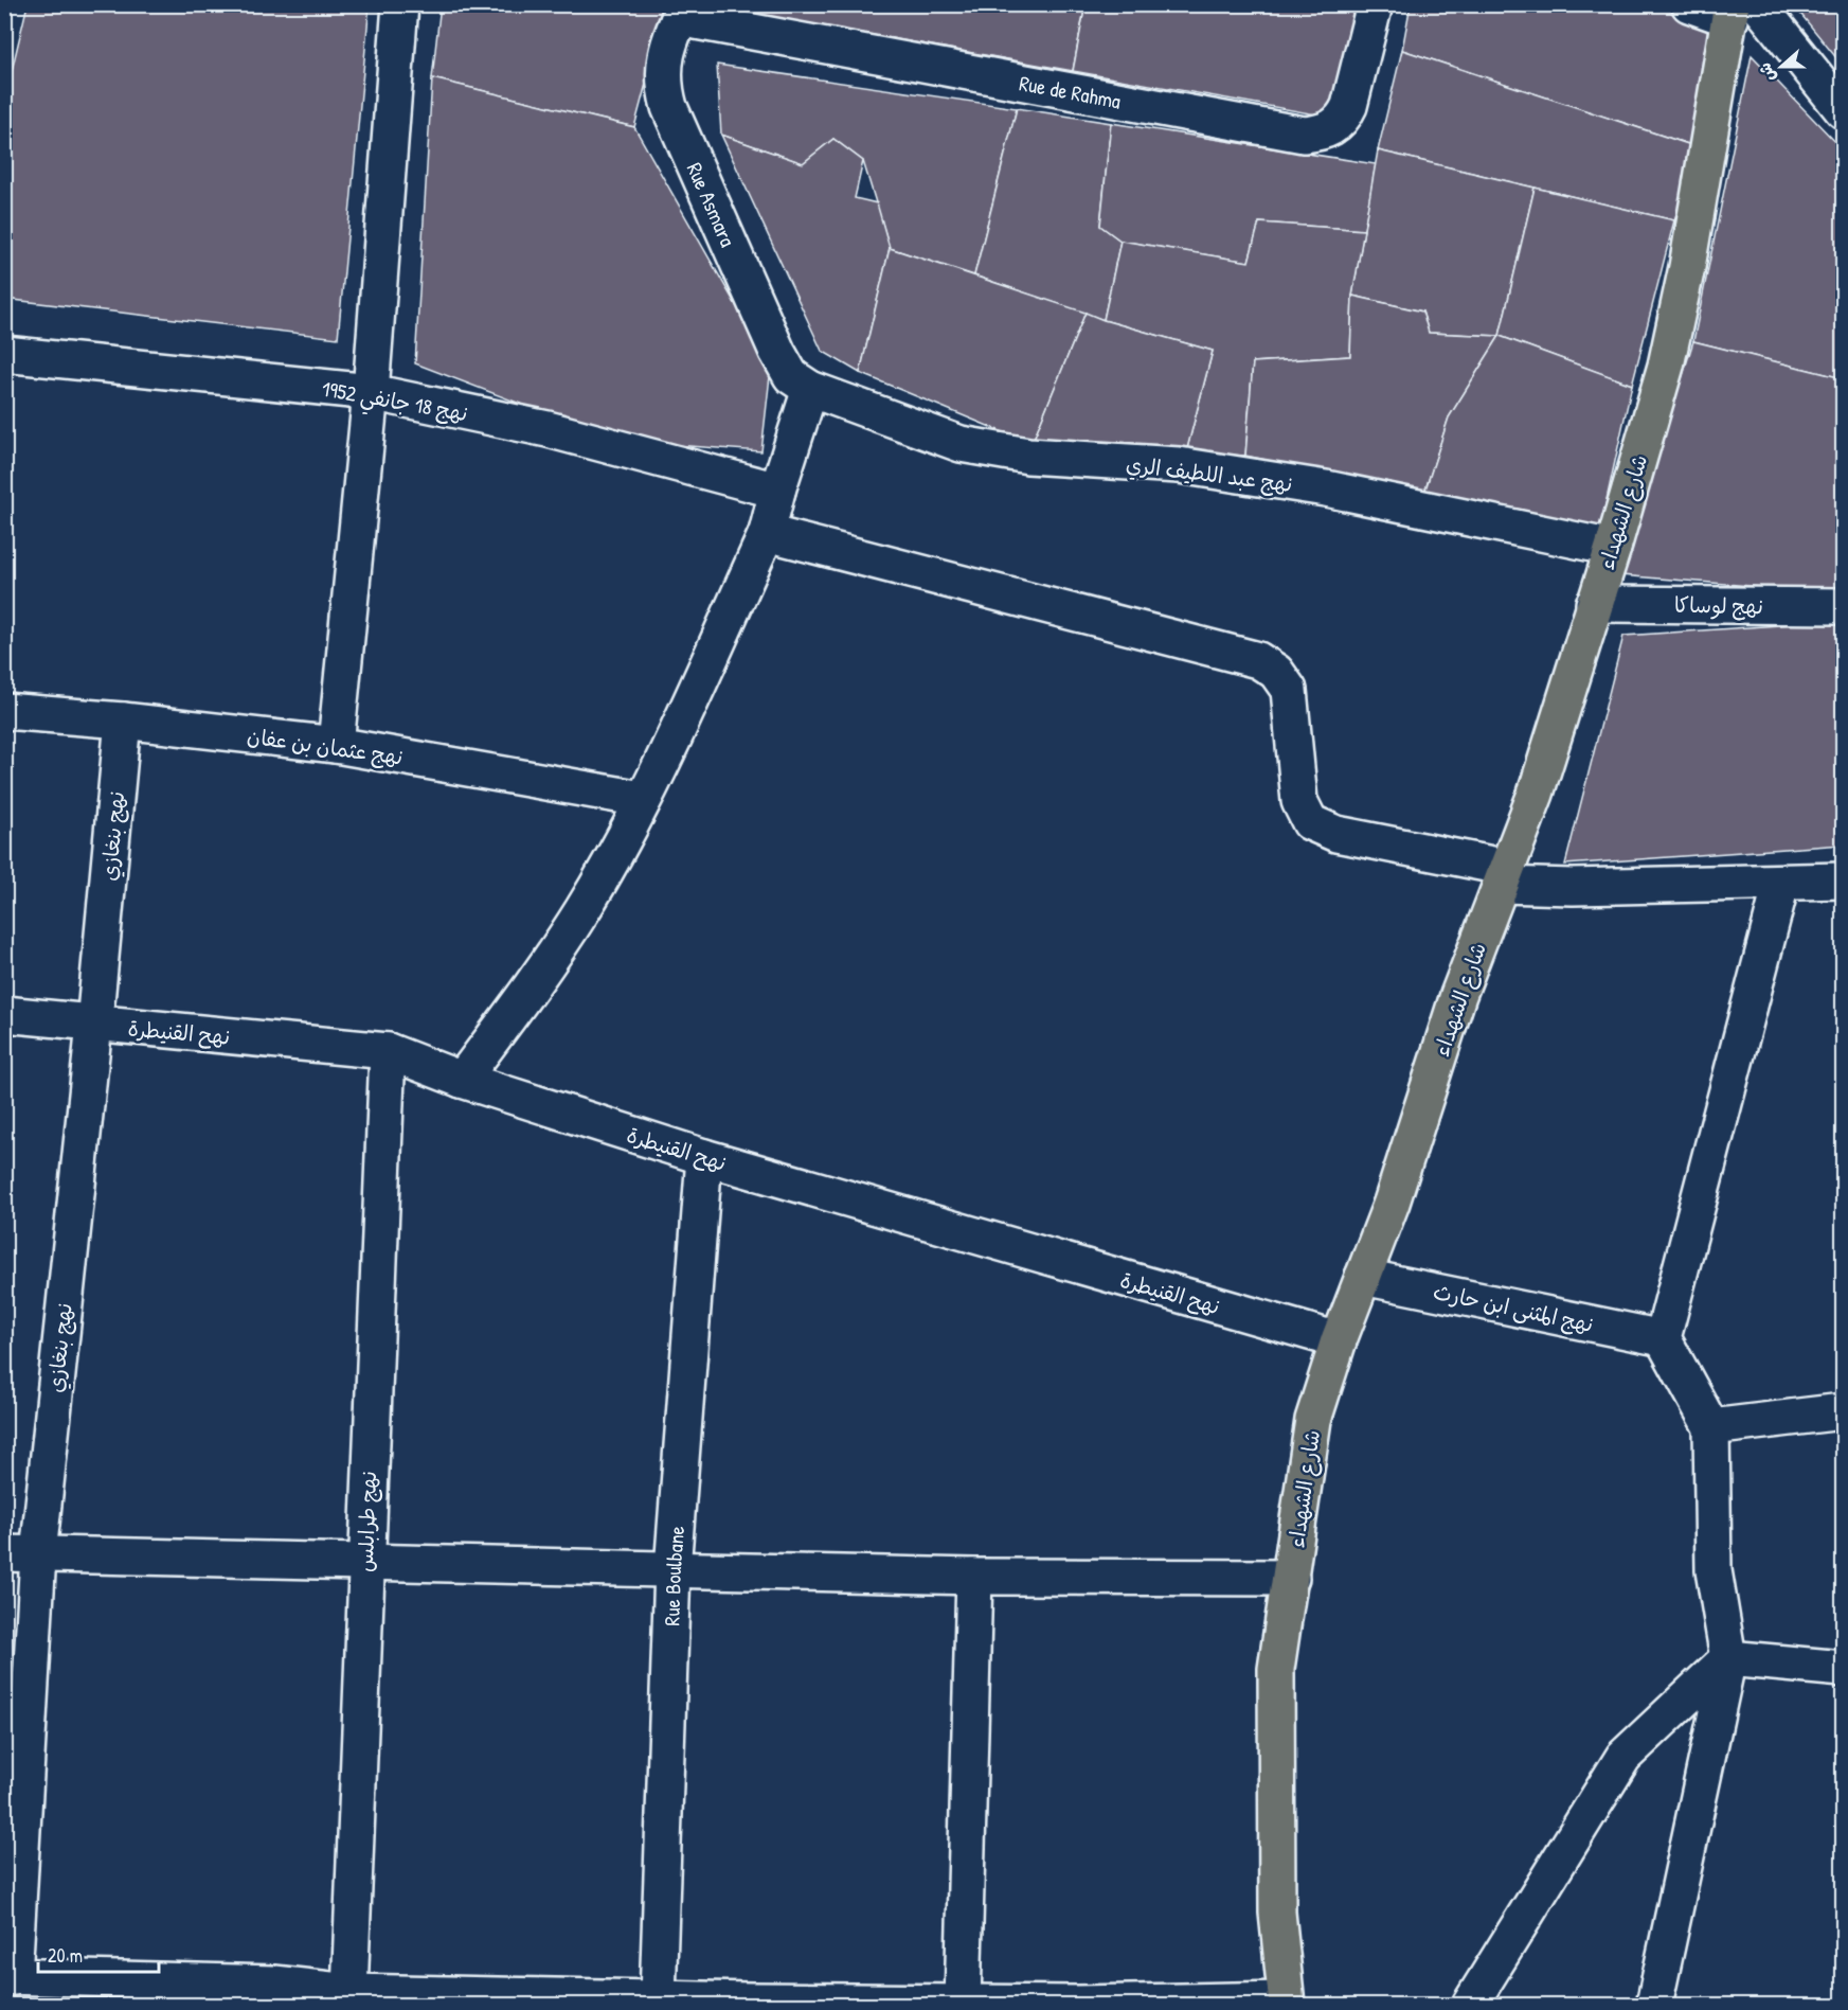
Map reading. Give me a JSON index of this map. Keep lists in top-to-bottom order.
{
  "streets": {
    "main road": ["شارع الشهداء"],
    "street": [
      "Rue de Rahma",
      "Rue Asmara",
      "نهج 18 جانفي 1952",
      "نهج عبد اللطيف الري",
      "نهج لوساكا",
      "نهج عثمان بن عفان",
      "نهج بنغازي",
      "نهح القنيطرة",
      "نهج المثنى ابن حارث",
      "نهج طرابلس",
      "Rue Boulbane"
    ]
  },
  "crossings": [
    ["Rue de Rahma", "Rue Asmara"],
    ["Rue Asmara", "نهج عبد اللطيف الري"],
    ["نهج عبد اللطيف الري", "شارع الشهداء"],
    ["شارع الشهداء", "نهج لوساكا"],
    ["شارع الشهداء", "نهح القنيطرة"],
    ["شارع الشهداء", "نهج المثنى ابن حارث"],
    ["نهج عثمان بن عفان", "نهج بنغازي"],
    ["نهج بنغازي", "نهح القنيطرة"],
    ["نهح القنيطرة", "نهج طرابلس"],
    ["نهح القنيطرة", "Rue Boulbane"]
  ],
  "scale_bar": "20 m",
  "north": "left"
}
